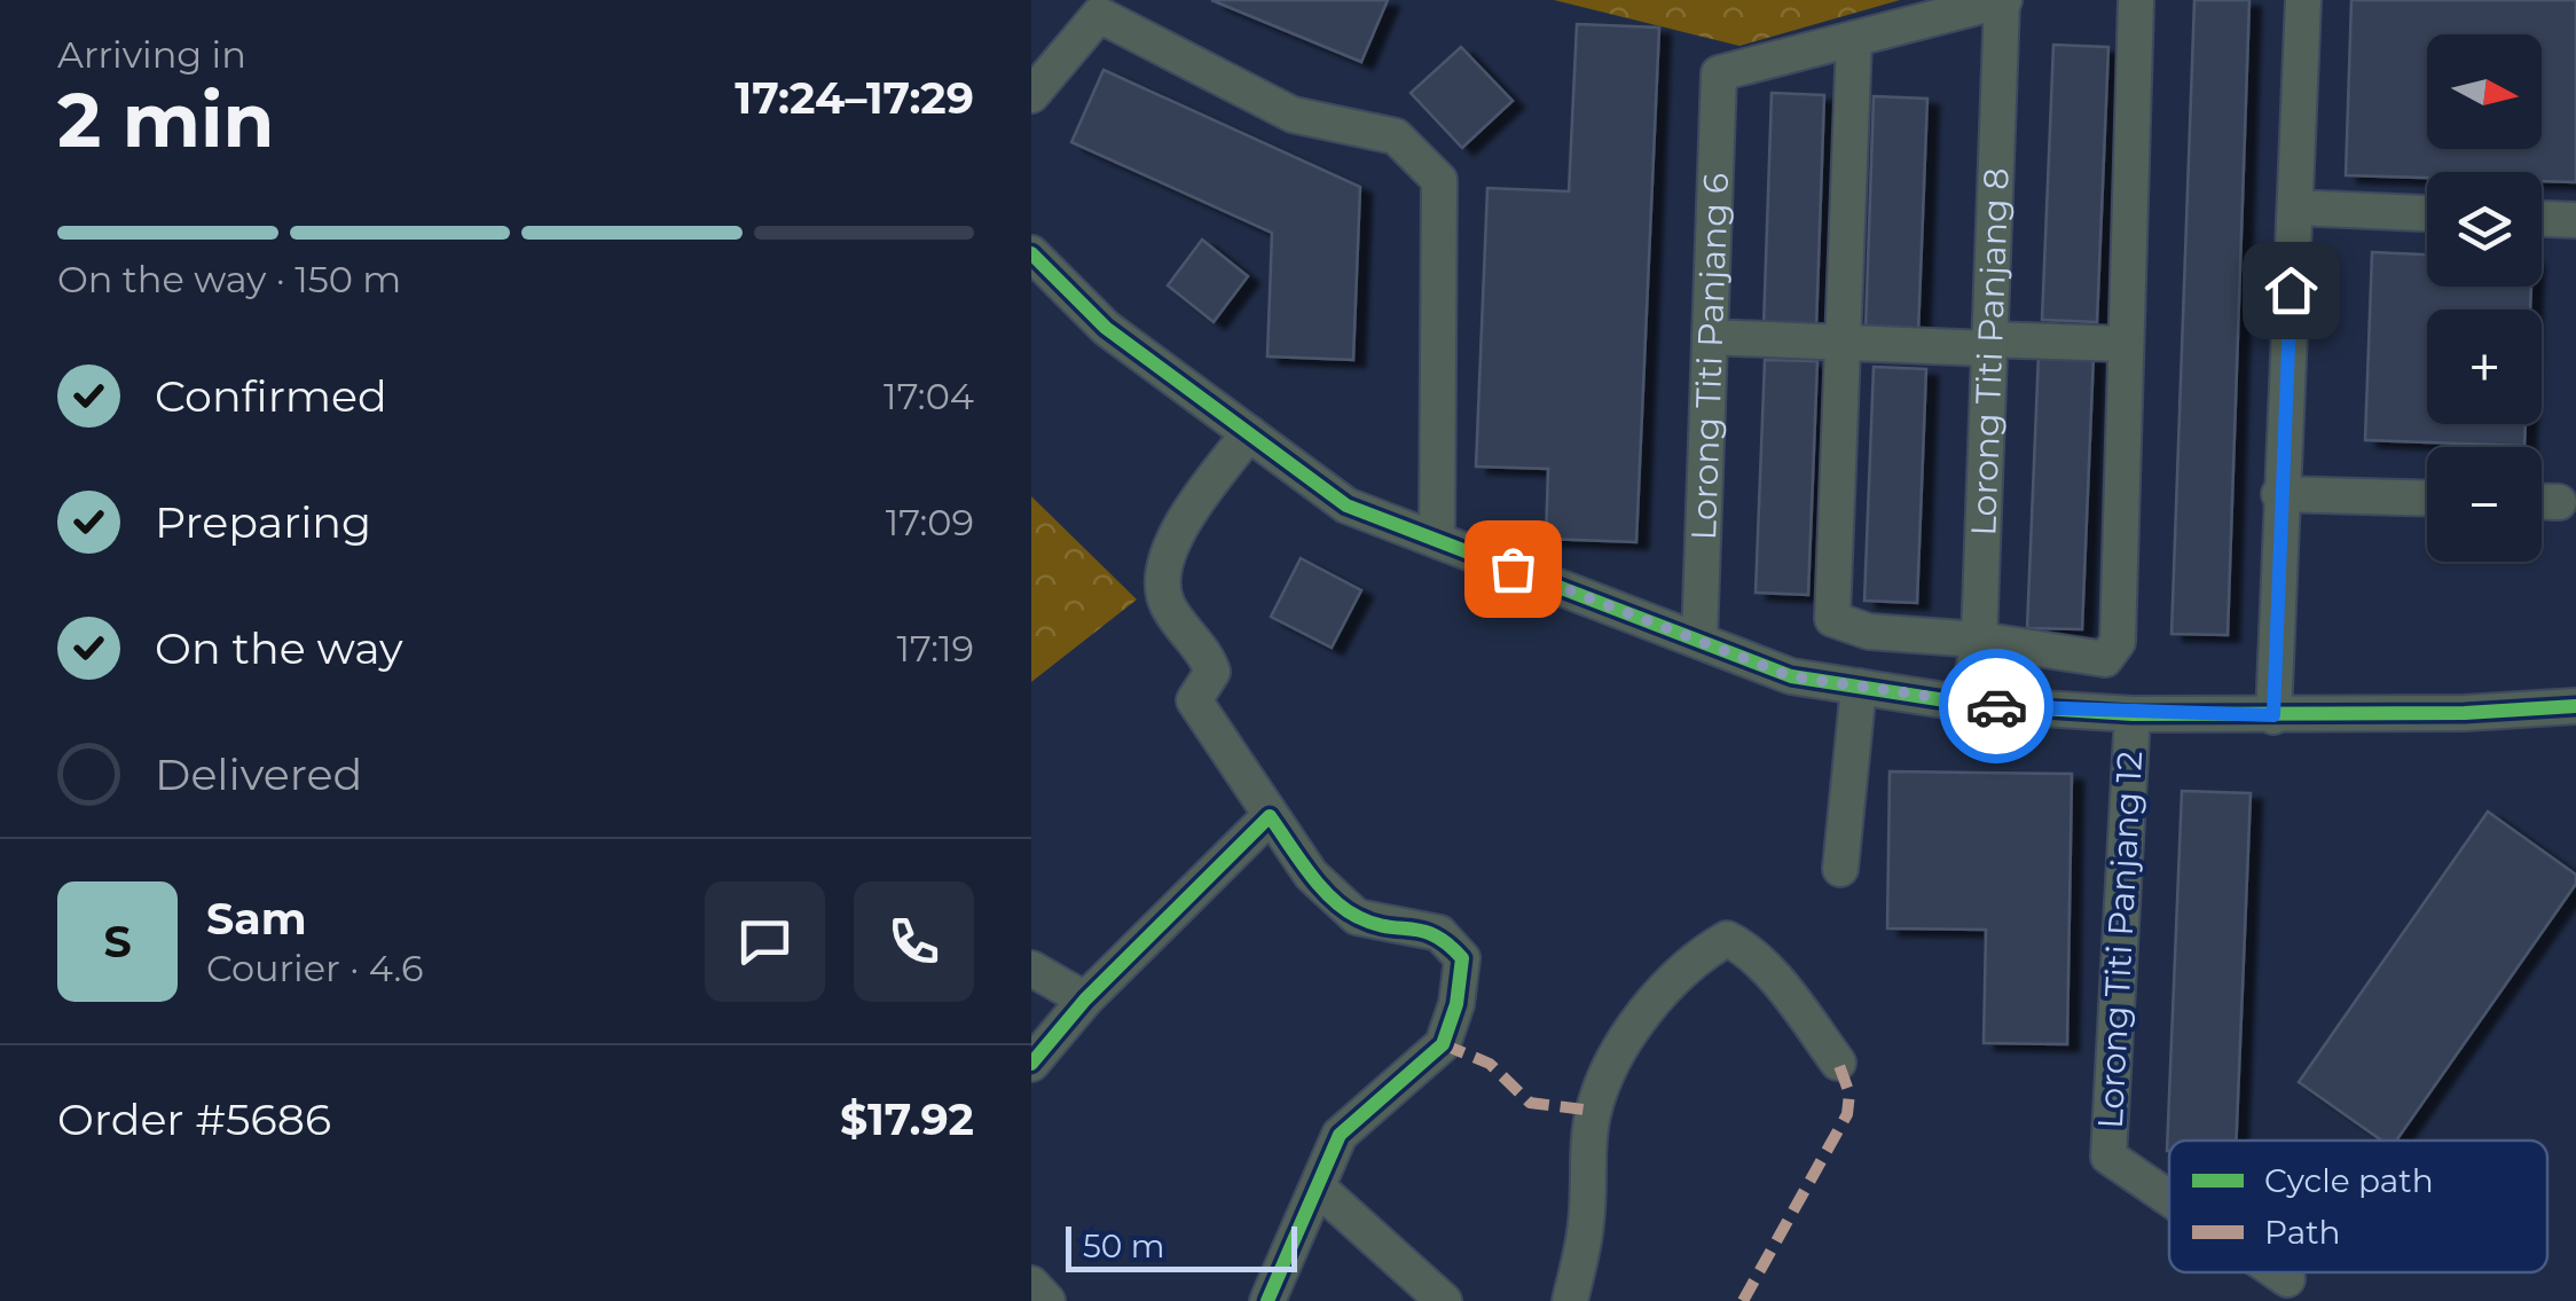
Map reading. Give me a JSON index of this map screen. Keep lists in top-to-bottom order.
{
  "streets": {
    "street": ["Lorong Titi Panjang 8", "Lorong Titi Panjang 6", "Lorong Titi Panjang 12"]
  },
  "legend": ["Cycle path", "Path"],
  "scale_bar": "50 m",
  "north": "right",
  "page": {
    "heading": ["2 min", "Arriving in", "17:24–17:29"],
    "panel": [
      "Sam",
      "Courier · 4.6",
      "Order #5686",
      "$17.92"
    ],
    "map_buttons": ["+", "−"],
    "bar": "On the way · 150 m",
    "list": [
      ["Confirmed", "17:04"],
      ["Preparing", "17:09"],
      ["On the way", "17:19"],
      "Delivered"
    ],
    "round": "S",
    "scale": "50 m"
  }
}
